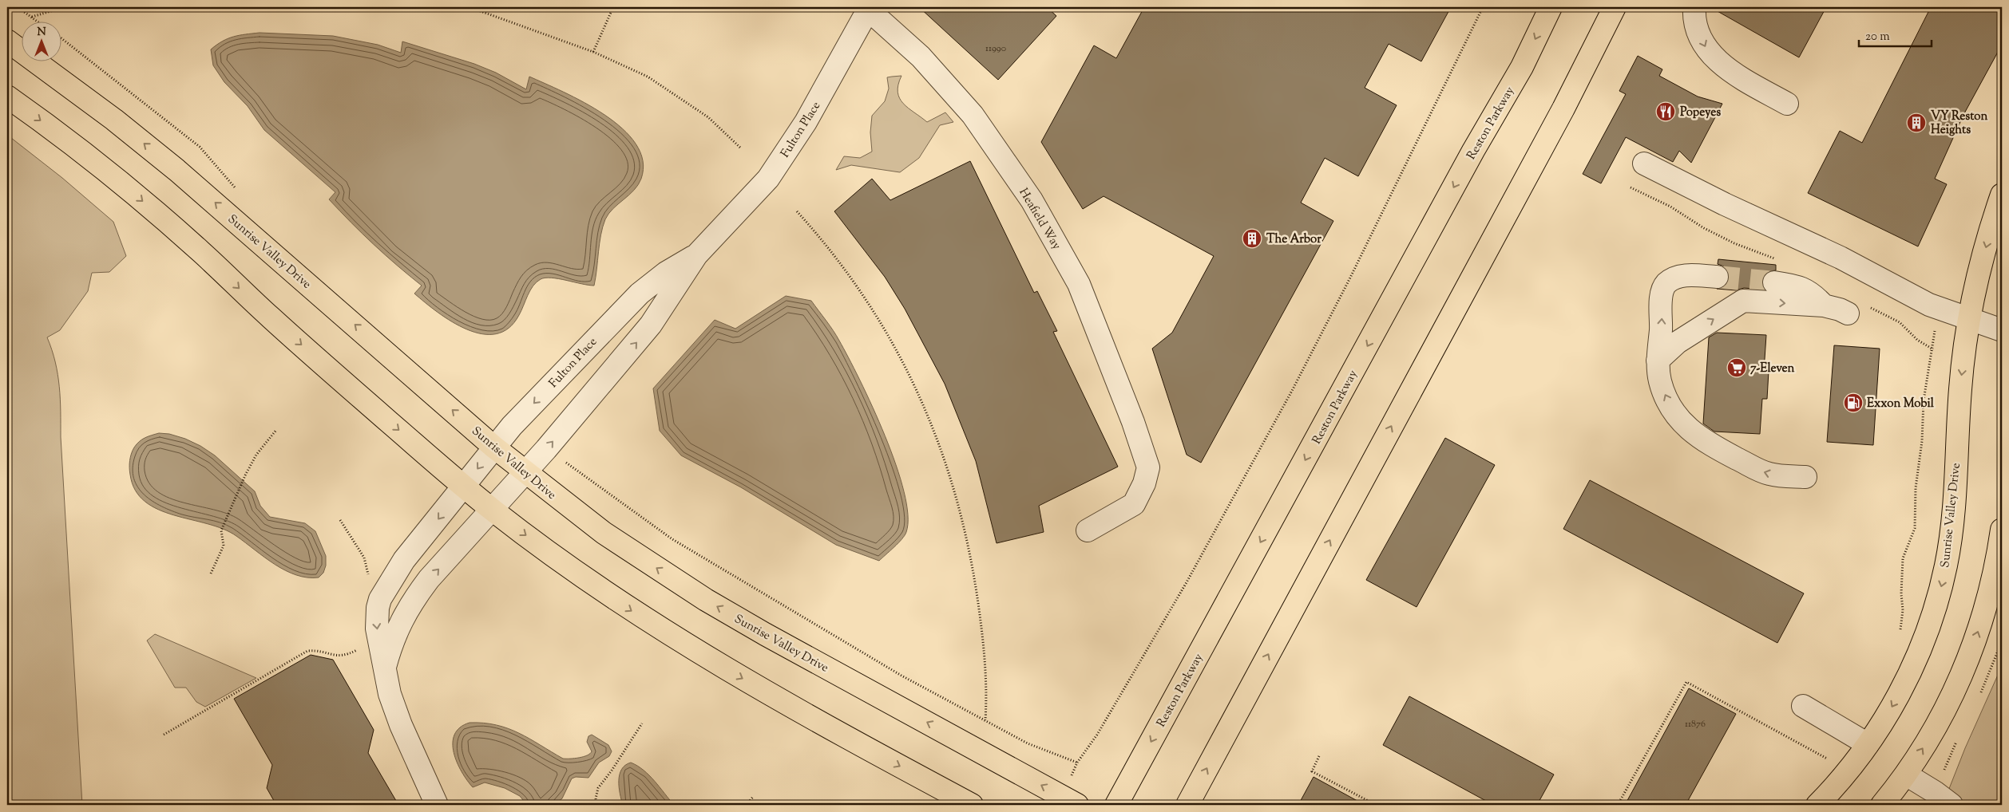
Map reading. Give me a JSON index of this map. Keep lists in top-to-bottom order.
{
  "streets": {
    "main road": ["Reston Parkway", "Sunrise Valley Drive"],
    "street": ["Fulton Place", "Heafield Way"]
  },
  "crossings": [
    ["Fulton Place", "Heafield Way"],
    ["Fulton Place", "Sunrise Valley Drive"]
  ],
  "places": {
    "restaurant": ["Popeyes"],
    "building": ["VY Reston Heights", "The Arbor"],
    "supermarket": ["7-Eleven"],
    "fuel station": ["Exxon Mobil"]
  },
  "house_numbers": ["11990", "11876"],
  "scale_bar": "20 m",
  "north": "top"
}
